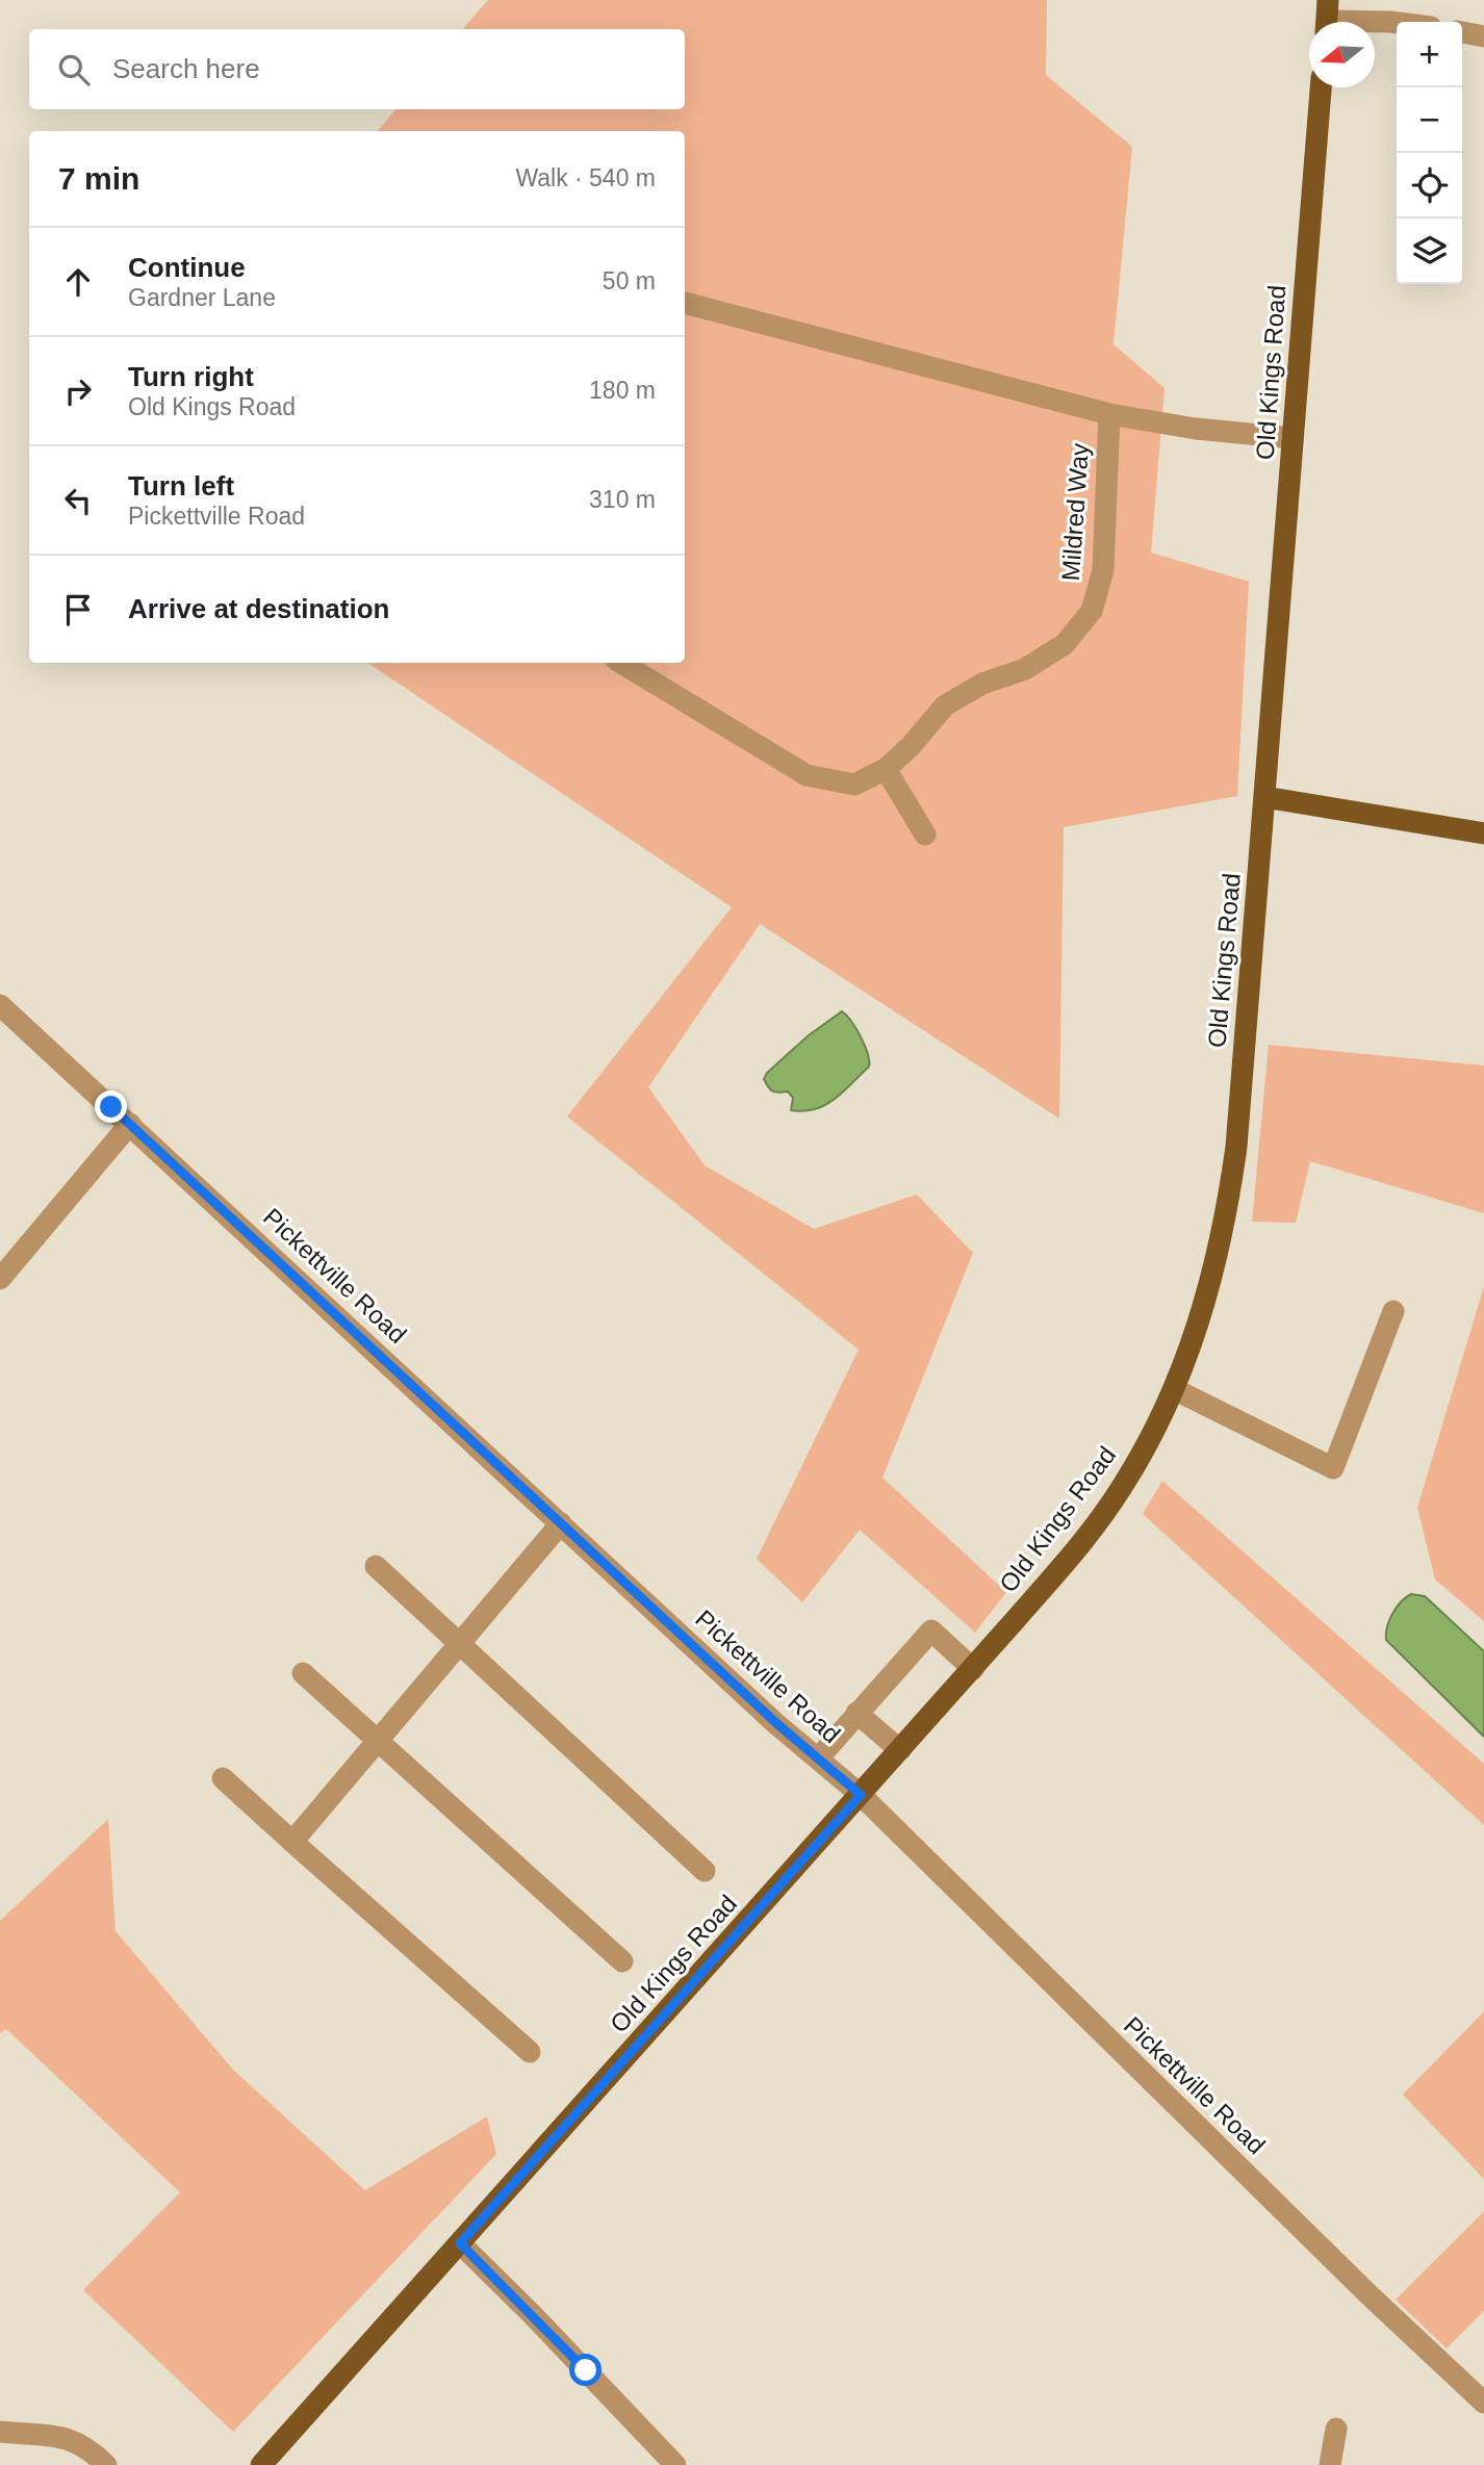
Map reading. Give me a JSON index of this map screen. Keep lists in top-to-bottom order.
{
  "streets": {
    "main road": ["Old Kings Road"],
    "street": ["Mildred Way", "Pickettville Road"]
  },
  "crossings": [
    ["Old Kings Road", "Mildred Way"],
    ["Old Kings Road", "Pickettville Road"]
  ],
  "north": "left",
  "page": {
    "map_buttons": ["+", "−"],
    "search": "Search here",
    "heading": ["7 min", "Walk · 540 m"],
    "list": [
      ["Continue", "Gardner Lane", "50 m"],
      ["Turn right", "Old Kings Road", "180 m"],
      ["Turn left", "Pickettville Road", "310 m"],
      "Arrive at destination"
    ]
  }
}
